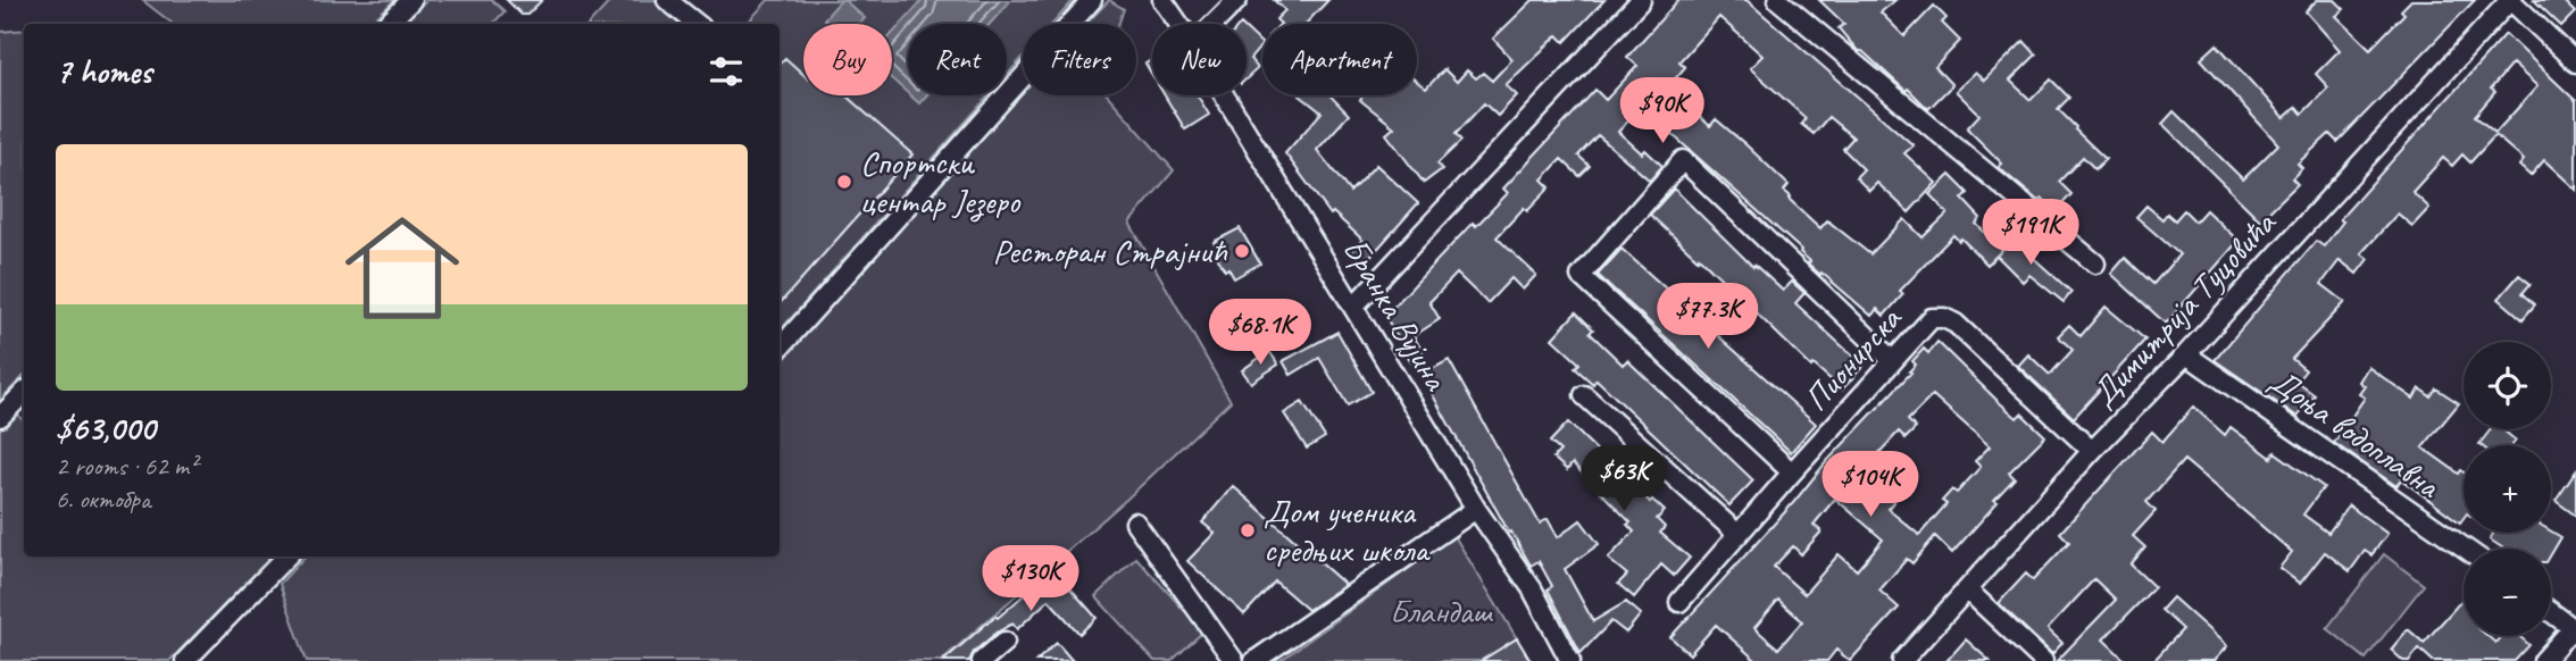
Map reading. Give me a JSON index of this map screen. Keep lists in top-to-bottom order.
{
  "streets": {
    "street": [
      "Димитрија Туцовића",
      "Бранка Вујина",
      "Пионирска",
      "Доња водоплавна"
    ]
  },
  "crossings": [
    ["Димитрија Туцовића", "Пионирска"],
    ["Димитрија Туцовића", "Доња водоплавна"]
  ],
  "parks": ["Бландаш"],
  "places": ["Спортски центар Језеро", "Ресторан Страјнић", "Дом ученика средњих школа"],
  "page": {
    "chip": [
      "Buy",
      "Rent",
      "Filters",
      "New",
      "Apartment"
    ],
    "heading": "7 homes",
    "price": [
      "$90K",
      "$191K",
      "$77.3K",
      "$68.1K",
      "$63K",
      "$104K",
      "$130K"
    ],
    "list": [
      {
        "name": "$63,000",
        "note": "2 rooms · 62 m² · 6. октобра"
      }
    ],
    "map_buttons": ["+", "−"]
  }
}
